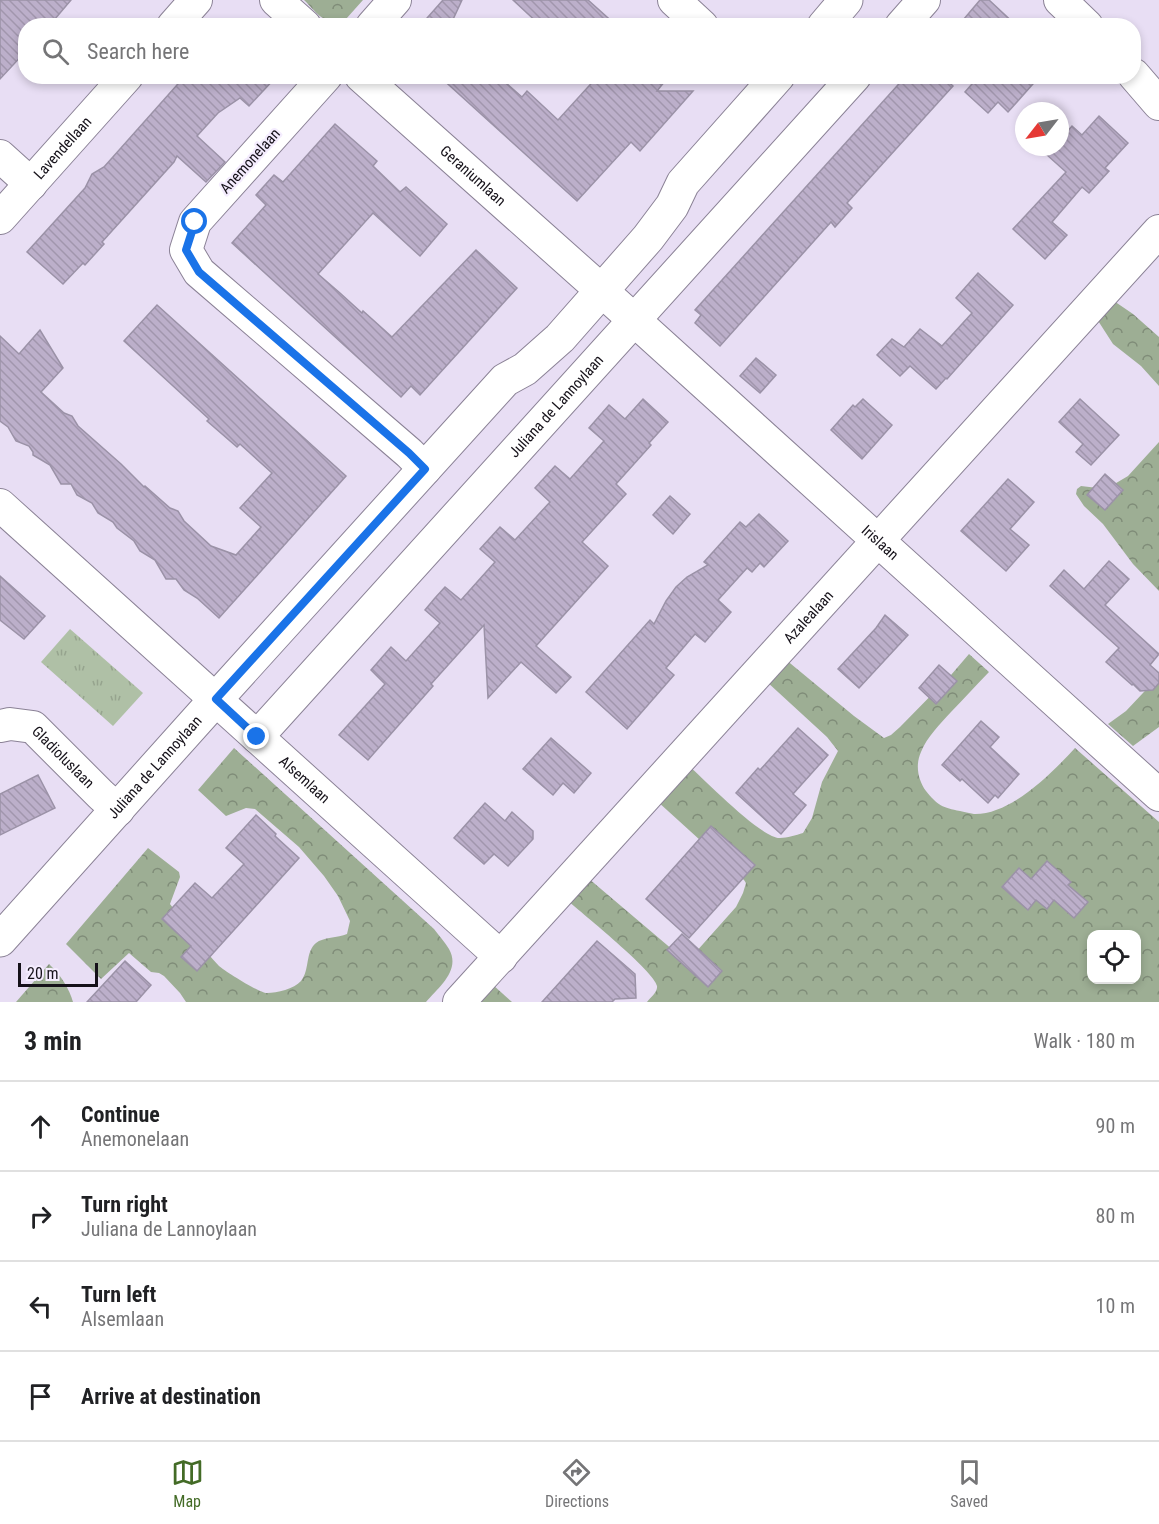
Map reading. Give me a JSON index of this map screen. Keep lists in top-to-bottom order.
{
  "streets": {
    "street": [
      "Lavendellaan",
      "Anemonelaan",
      "Geraniumlaan",
      "Juliana de Lannoylaan",
      "Irislaan",
      "Azalealaan",
      "Gladioluslaan",
      "Alsemlaan"
    ]
  },
  "crossings": [
    ["Anemonelaan", "Juliana de Lannoylaan"],
    ["Geraniumlaan", "Juliana de Lannoylaan"],
    ["Geraniumlaan", "Irislaan"],
    ["Juliana de Lannoylaan", "Irislaan"],
    ["Juliana de Lannoylaan", "Gladioluslaan"],
    ["Juliana de Lannoylaan", "Alsemlaan"],
    ["Irislaan", "Azalealaan"],
    ["Azalealaan", "Alsemlaan"]
  ],
  "scale_bar": "20 m",
  "north": "bottom left",
  "page": {
    "search": "Search here",
    "scale": "20 m",
    "heading": ["3 min", "Walk · 180 m"],
    "list": [
      ["Continue", "Anemonelaan", "90 m"],
      ["Turn right", "Juliana de Lannoylaan", "80 m"],
      ["Turn left", "Alsemlaan", "10 m"],
      "Arrive at destination"
    ],
    "nav": ["Map", "Directions", "Saved"]
  }
}
